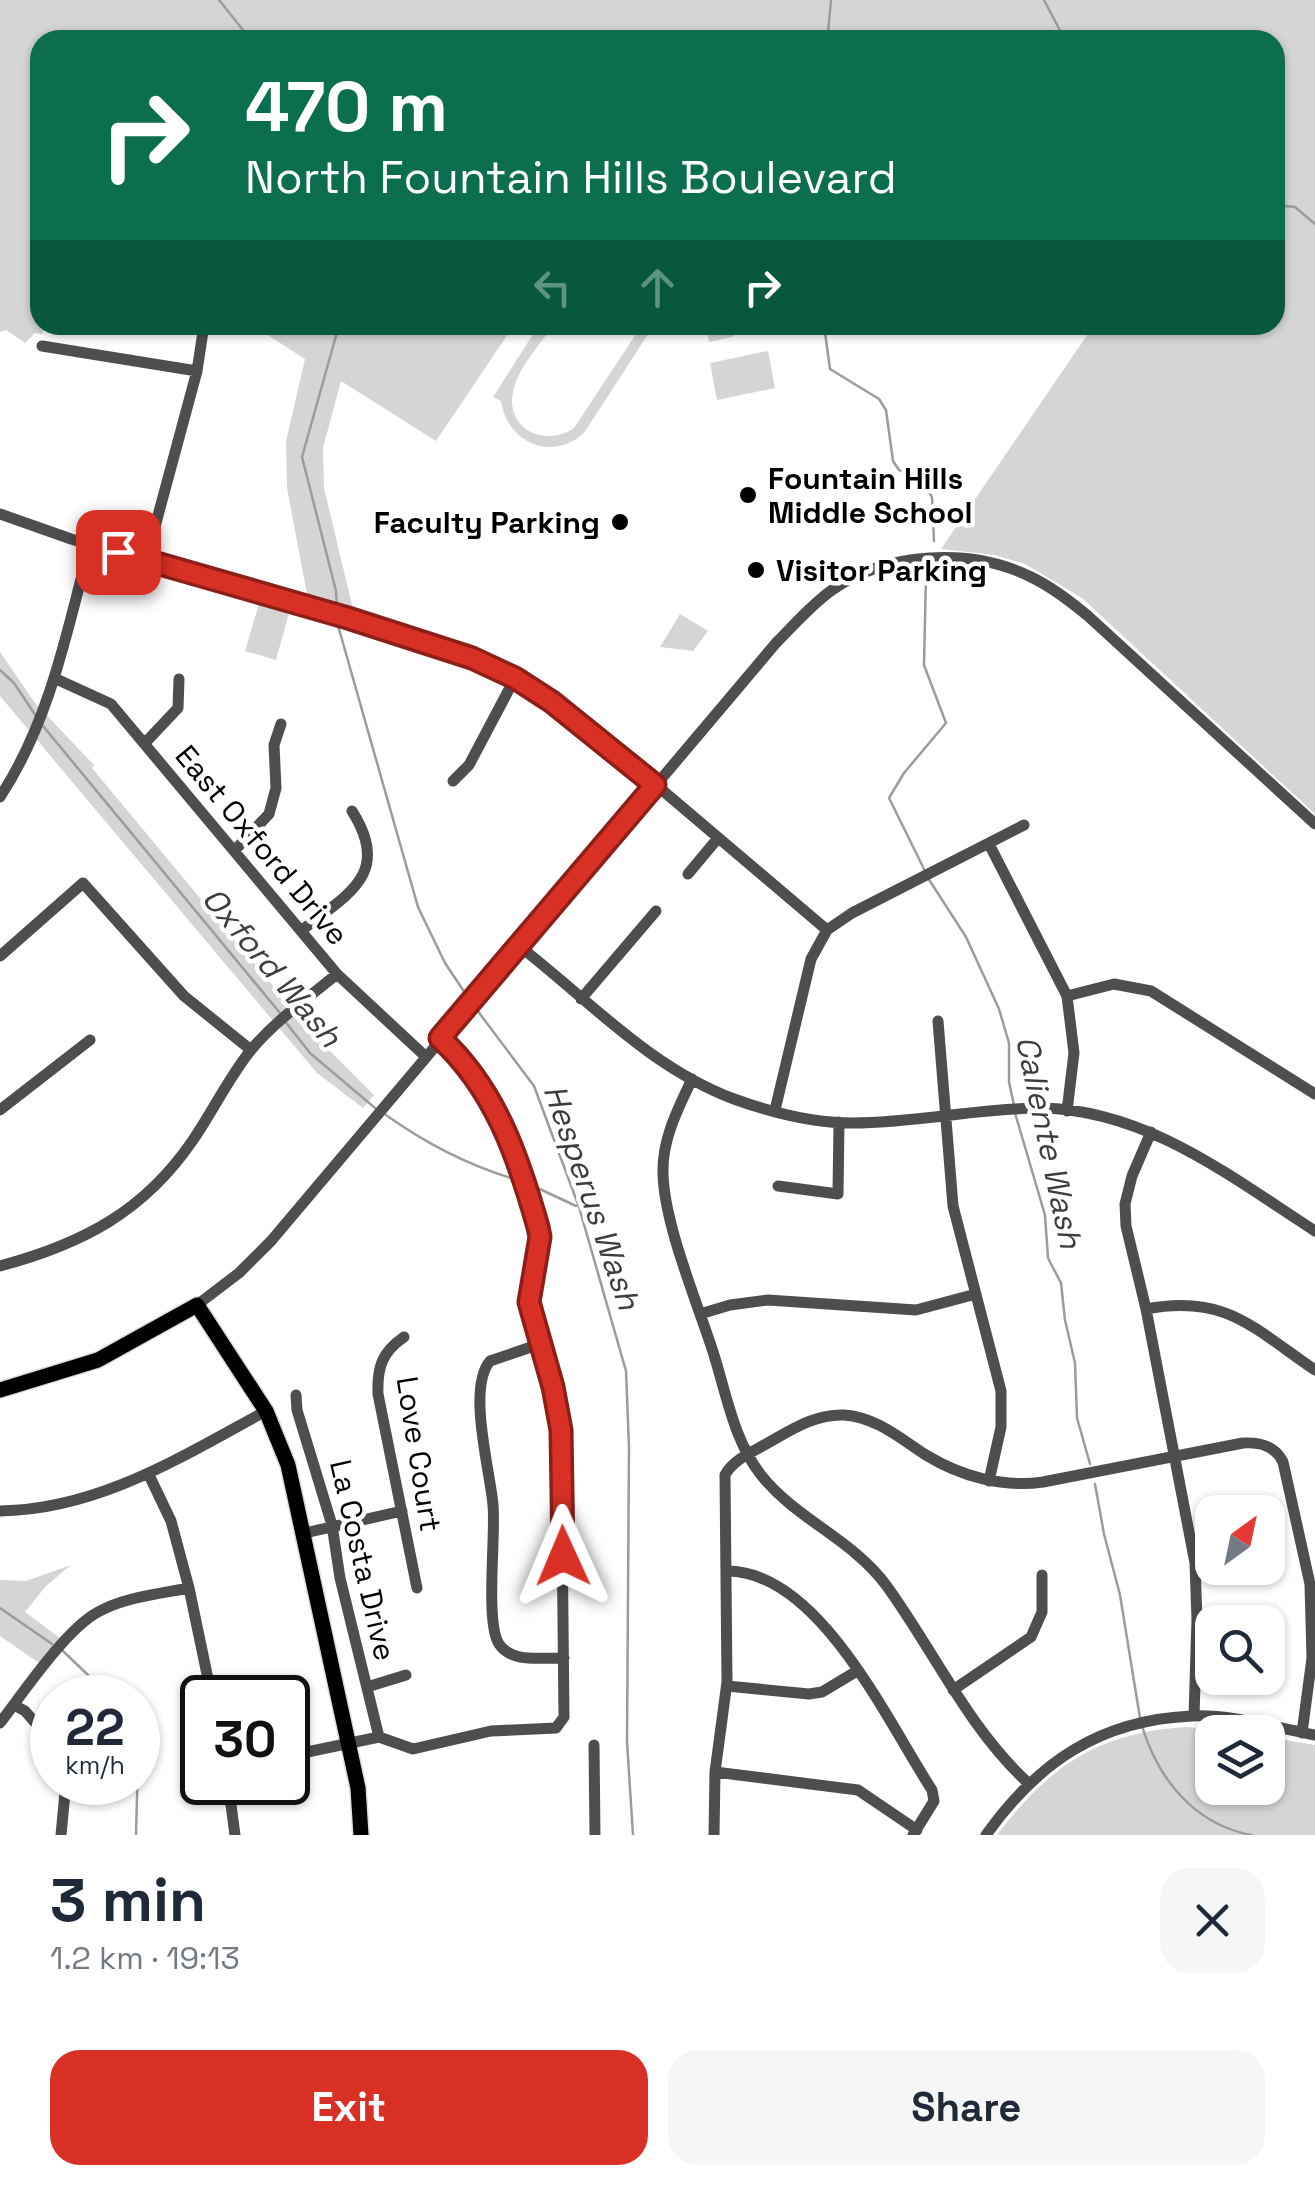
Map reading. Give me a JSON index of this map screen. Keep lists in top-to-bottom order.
{
  "streets": {
    "street": ["East Oxford Drive", "Love Court", "La Costa Drive"]
  },
  "water": ["Oxford Wash", "Caliente Wash", "Hesperus Wash"],
  "places": ["Fountain Hills Middle School", "Faculty Parking", "Visitor Parking"],
  "north": "top right",
  "page": {
    "turn": ["470 m", "North Fountain Hills Boulevard"],
    "speed": "22 km/h",
    "limit": "30",
    "heading": ["3 min", "1.2 km · 19:13"],
    "buttons": ["Exit", "Share"]
  }
}
